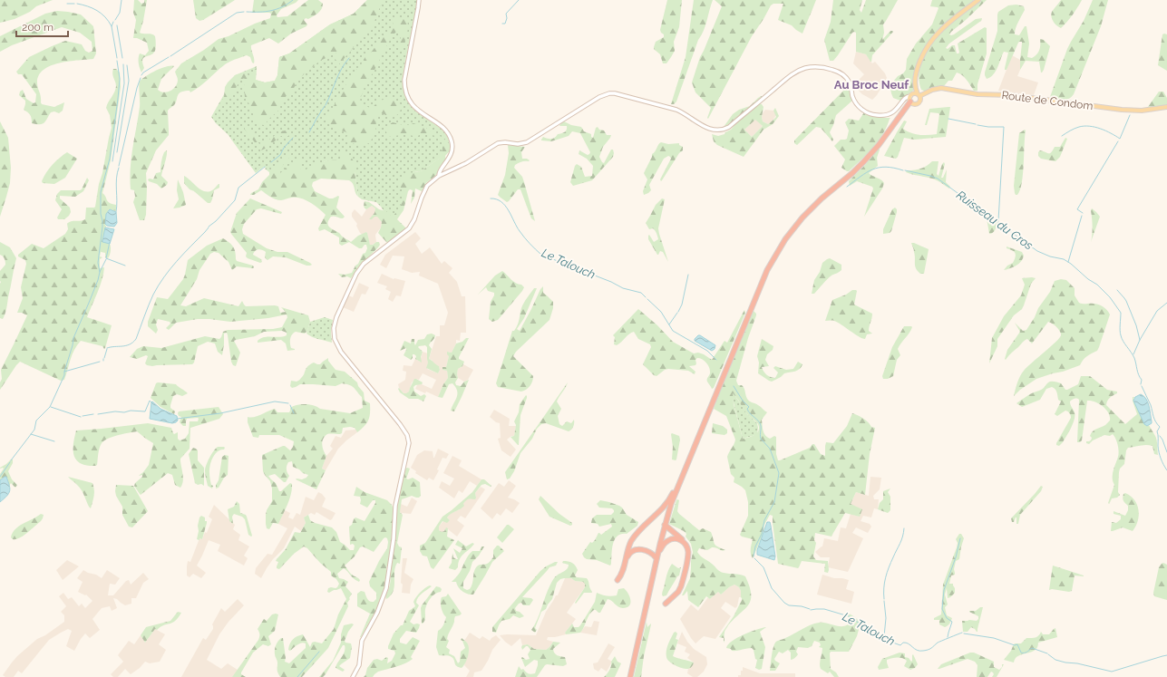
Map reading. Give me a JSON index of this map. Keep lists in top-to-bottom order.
{
  "streets": {
    "main road": ["Route de Condom"]
  },
  "districts": ["Au Broc Neuf"],
  "water": ["Ruisseau du Cros", "Le Talouch"],
  "scale_bar": "200 m"
}
